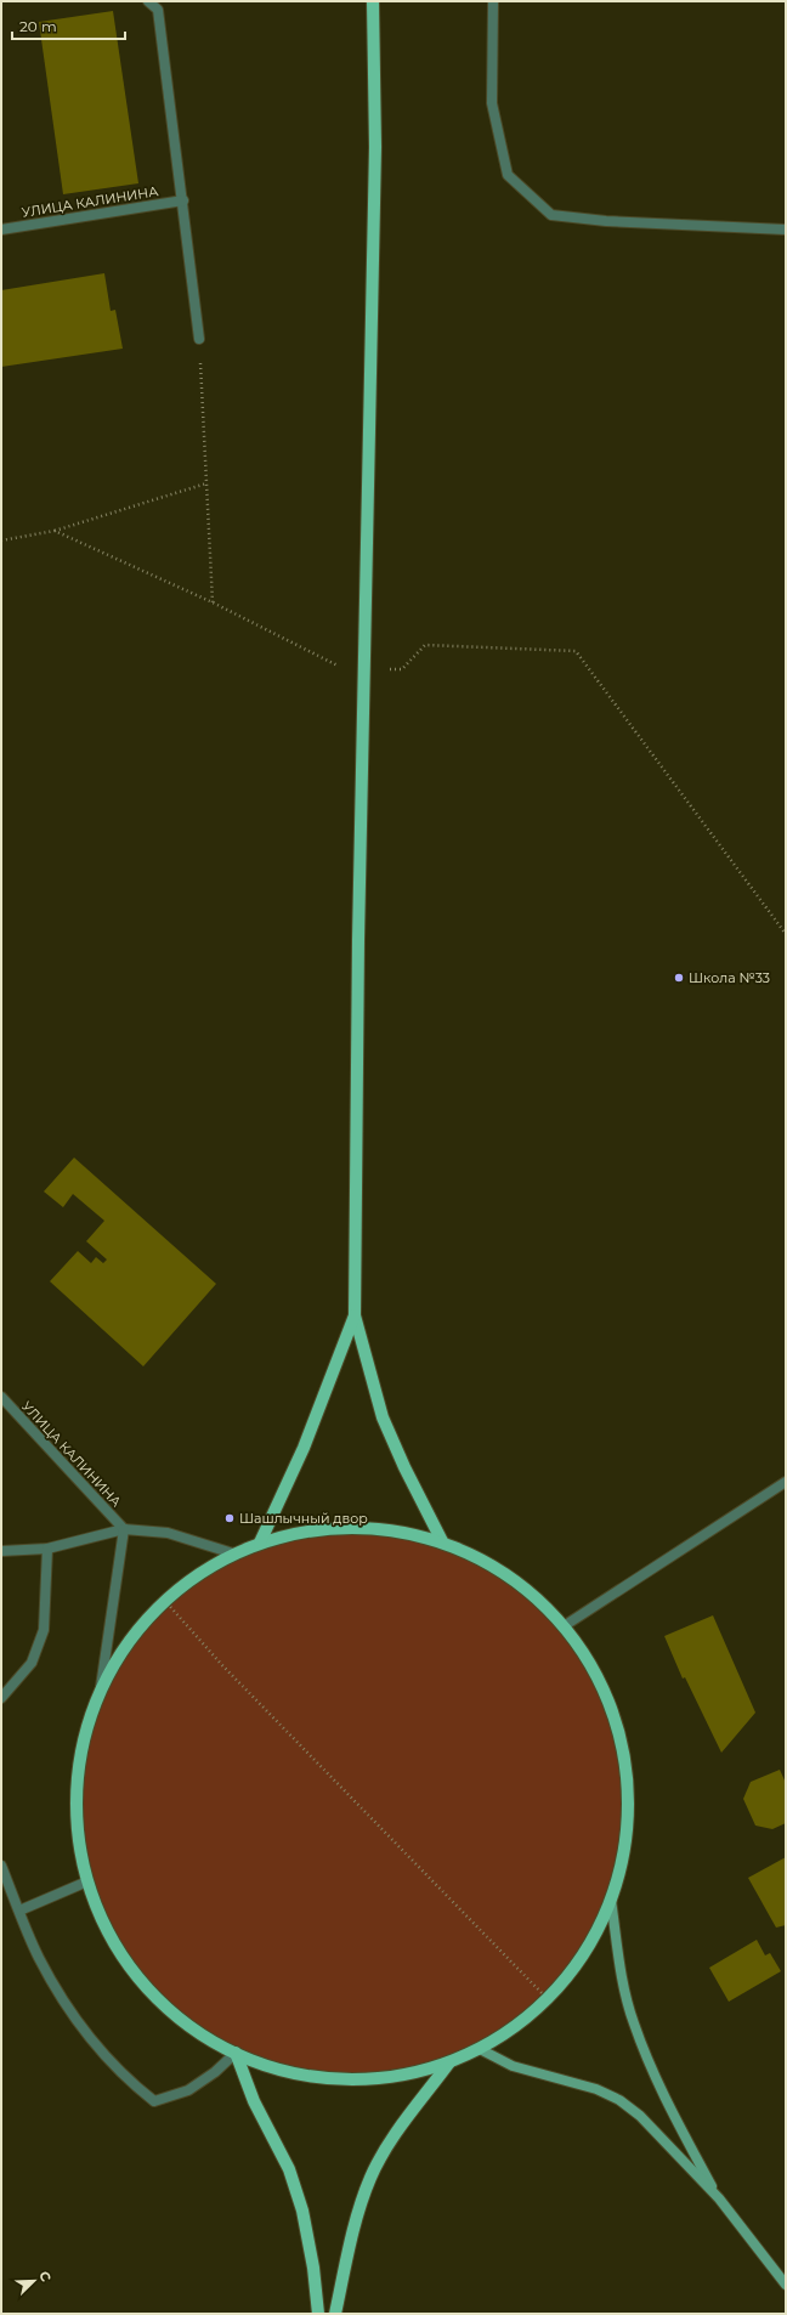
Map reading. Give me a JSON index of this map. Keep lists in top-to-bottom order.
{
  "streets": {
    "street": ["УЛИЦА КАЛИНИНА"]
  },
  "places": ["Школа №33", "Шашлычный двор"],
  "scale_bar": "20 m",
  "north": "top right"
}
